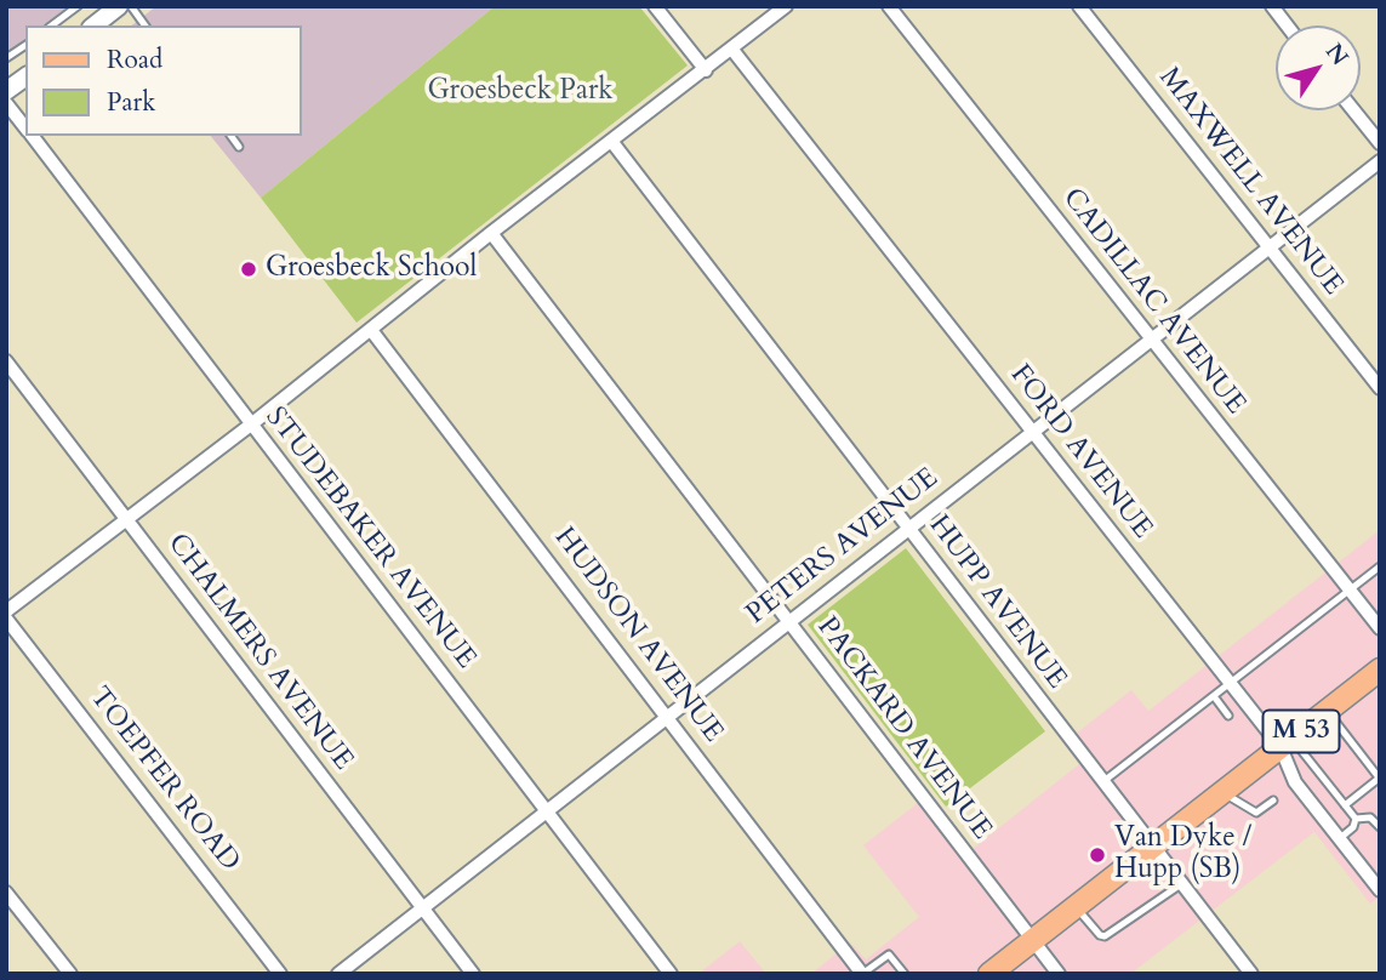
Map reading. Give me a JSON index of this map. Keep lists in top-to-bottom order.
{
  "streets": {
    "main road": ["M 53"],
    "street": [
      "MAXWELL AVENUE",
      "CADILLAC AVENUE",
      "FORD AVENUE",
      "STUDEBAKER AVENUE",
      "PETERS AVENUE",
      "HUPP AVENUE",
      "HUDSON AVENUE",
      "CHALMERS AVENUE",
      "PACKARD AVENUE",
      "TOEPFER ROAD"
    ]
  },
  "crossings": [
    ["MAXWELL AVENUE", "PETERS AVENUE"],
    ["CADILLAC AVENUE", "PETERS AVENUE"],
    ["FORD AVENUE", "PETERS AVENUE"],
    ["FORD AVENUE", "M 53"],
    ["STUDEBAKER AVENUE", "PETERS AVENUE"],
    ["PETERS AVENUE", "HUPP AVENUE"],
    ["PETERS AVENUE", "HUDSON AVENUE"],
    ["PETERS AVENUE", "CHALMERS AVENUE"],
    ["PETERS AVENUE", "PACKARD AVENUE"],
    ["HUPP AVENUE", "M 53"],
    ["PACKARD AVENUE", "M 53"]
  ],
  "parks": ["Groesbeck Park"],
  "places": ["Groesbeck School", "Van Dyke / Hupp (SB)"],
  "legend": ["Road", "Park"],
  "north": "top right"
}
